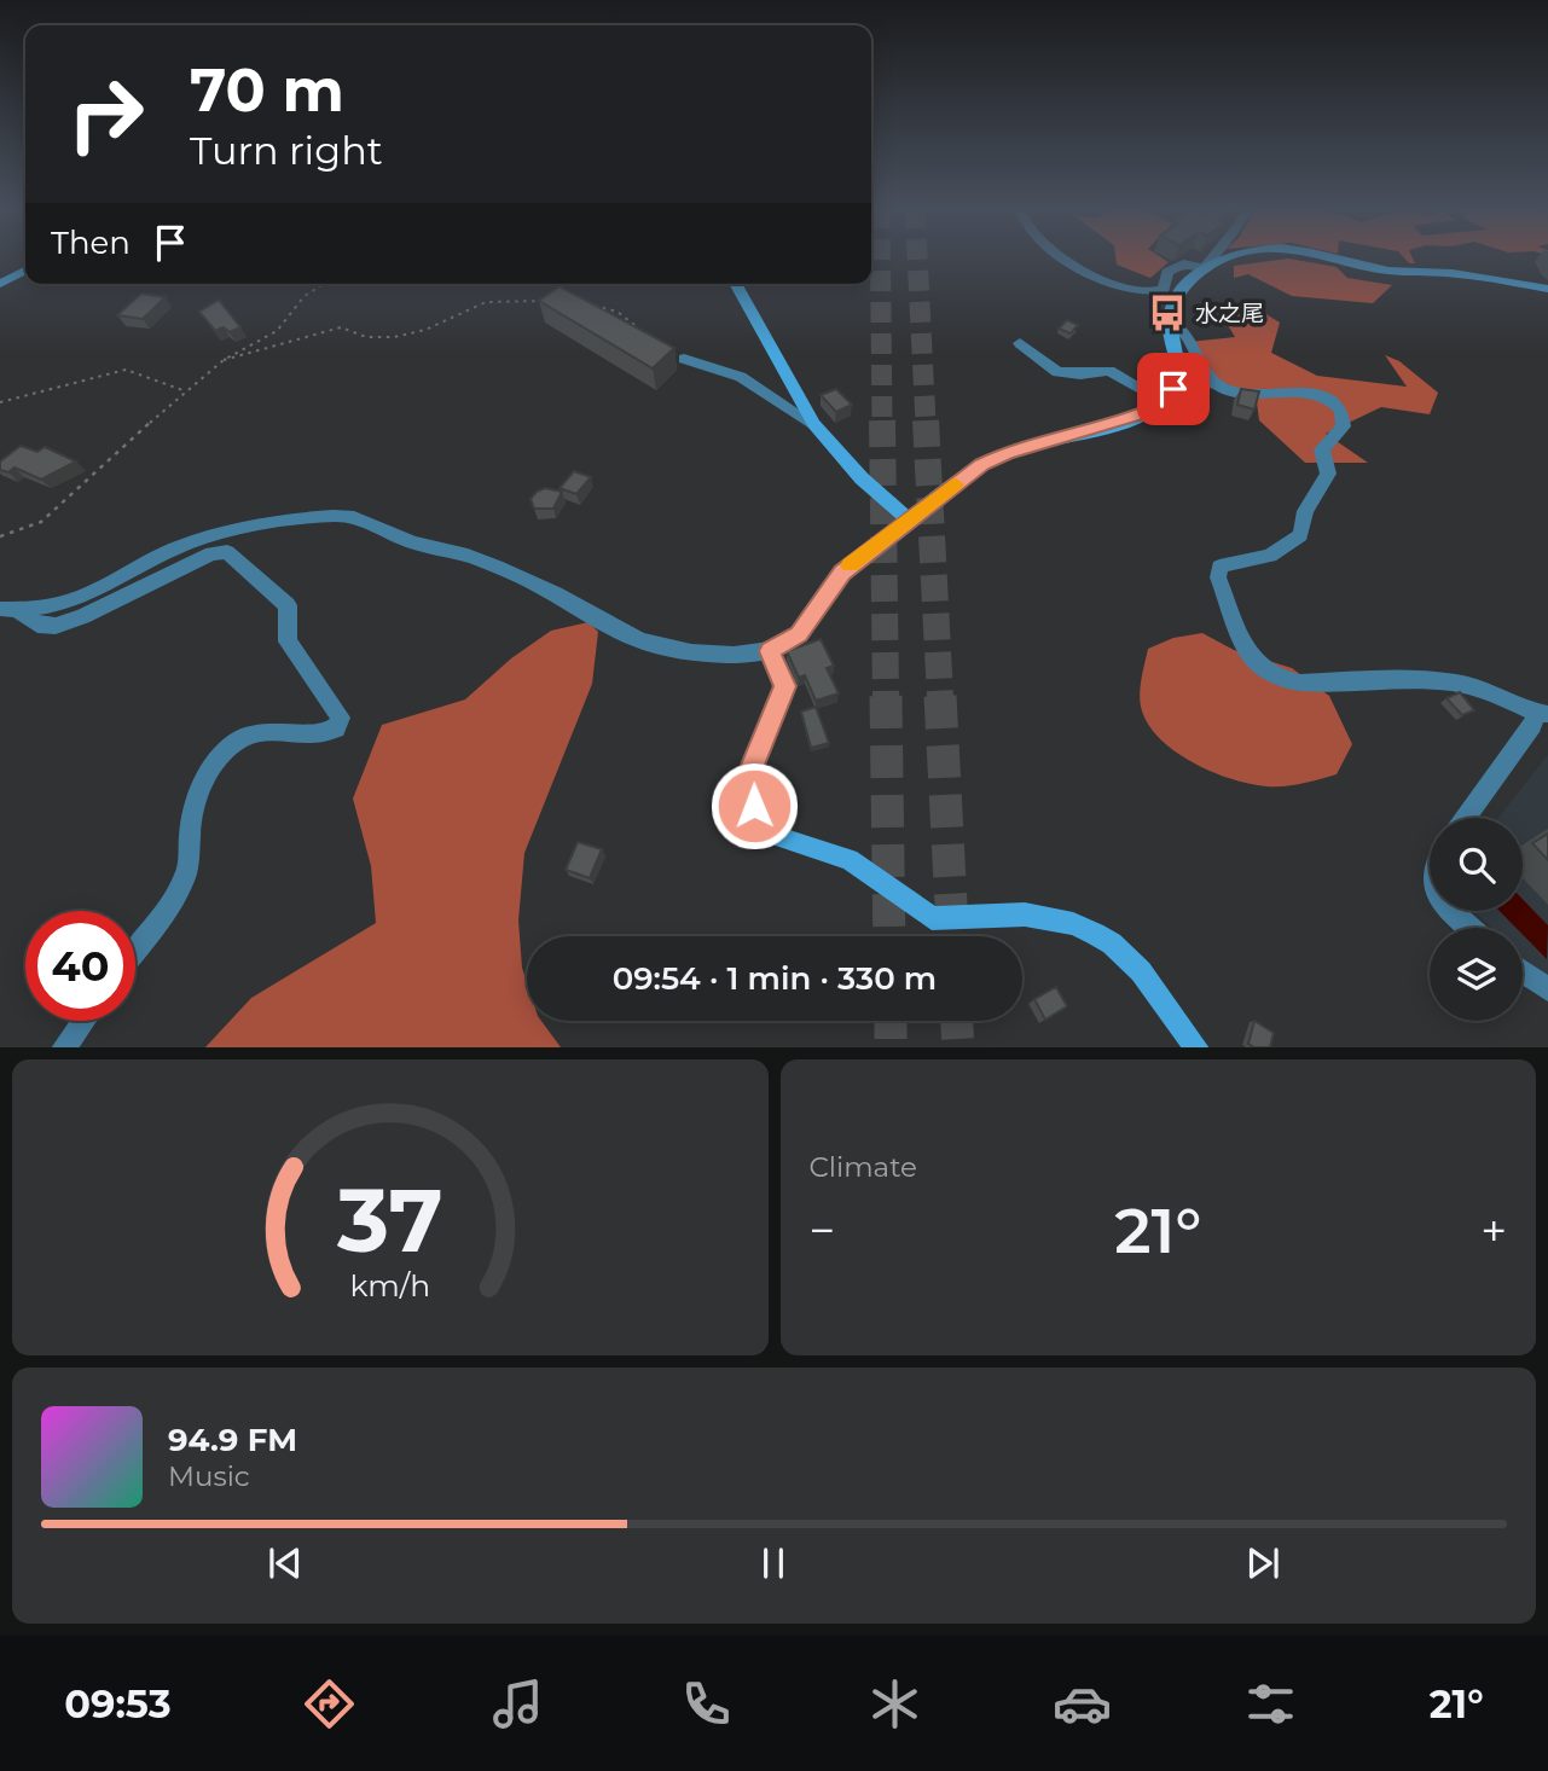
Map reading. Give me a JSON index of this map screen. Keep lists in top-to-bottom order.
{
  "places": {
    "bus stop": ["水之尾"]
  },
  "page": {
    "turn": ["70 m", "Turn right"],
    "then": "Then",
    "limit": "40",
    "trip": "09:54 · 1 min · 330 m",
    "tile": "Climate",
    "heat": ["−", "21°", "+"],
    "song": ["94.9 FM", "Music"],
    "tabs": ["09:53", "21°"],
    "gauge": ["37", "km/h"]
  }
}
